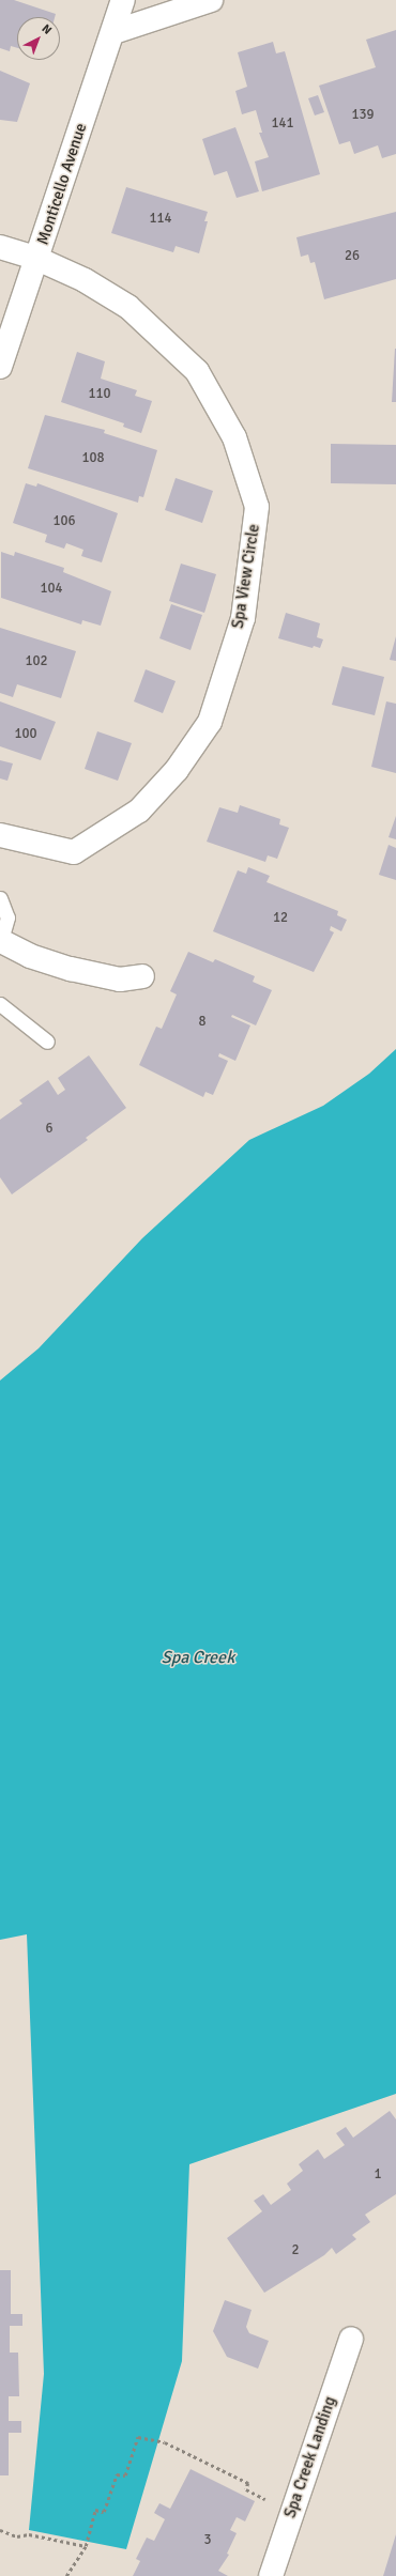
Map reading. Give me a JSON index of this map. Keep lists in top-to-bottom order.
{
  "streets": {
    "street": ["Monticello Avenue", "Spa View Circle", "Spa Creek Landing"]
  },
  "crossings": [
    ["Monticello Avenue", "Spa View Circle"]
  ],
  "water": ["Spa Creek"],
  "house_numbers": [
    "139",
    "141",
    "114",
    "26",
    "110",
    "108",
    "106",
    "104",
    "102",
    "100",
    "12",
    "8",
    "6",
    "1",
    "2",
    "3"
  ],
  "north": "top right"
}
